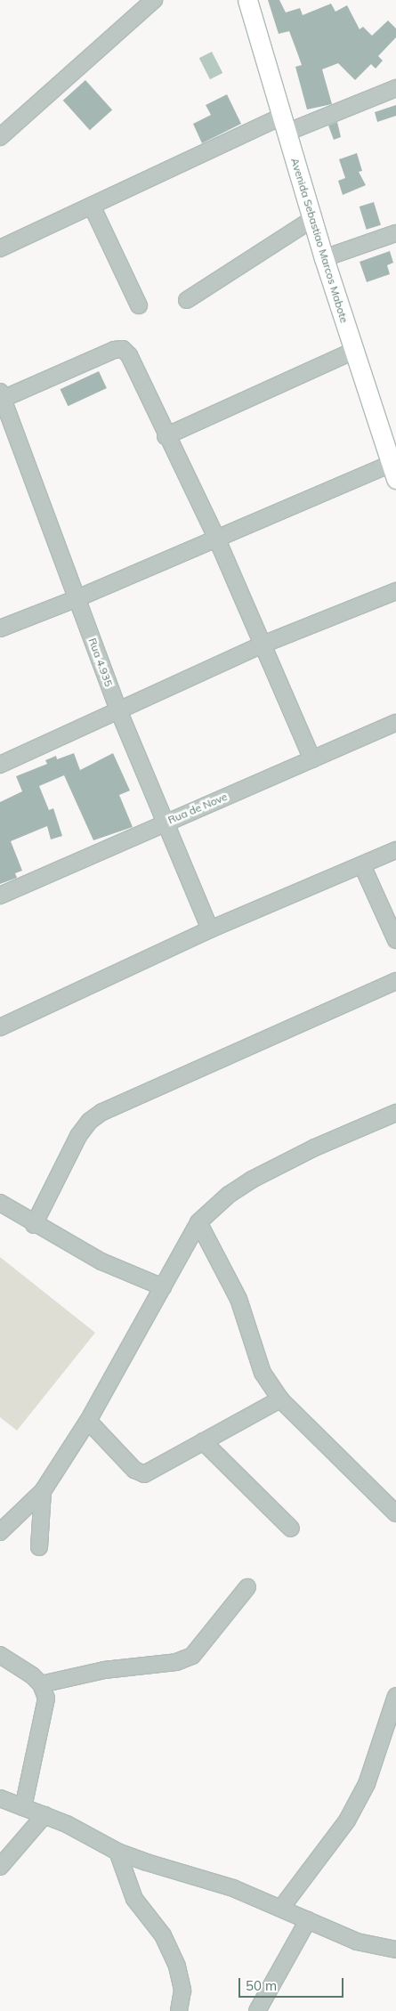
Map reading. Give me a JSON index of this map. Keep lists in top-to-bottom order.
{
  "streets": {
    "main road": ["Avenida Sebastiao Marcos Mabote"],
    "street": ["Rua 4.935", "Rua de Nove"]
  },
  "crossings": [
    ["Rua 4.935", "Rua de Nove"]
  ],
  "scale_bar": "50 m"
}
